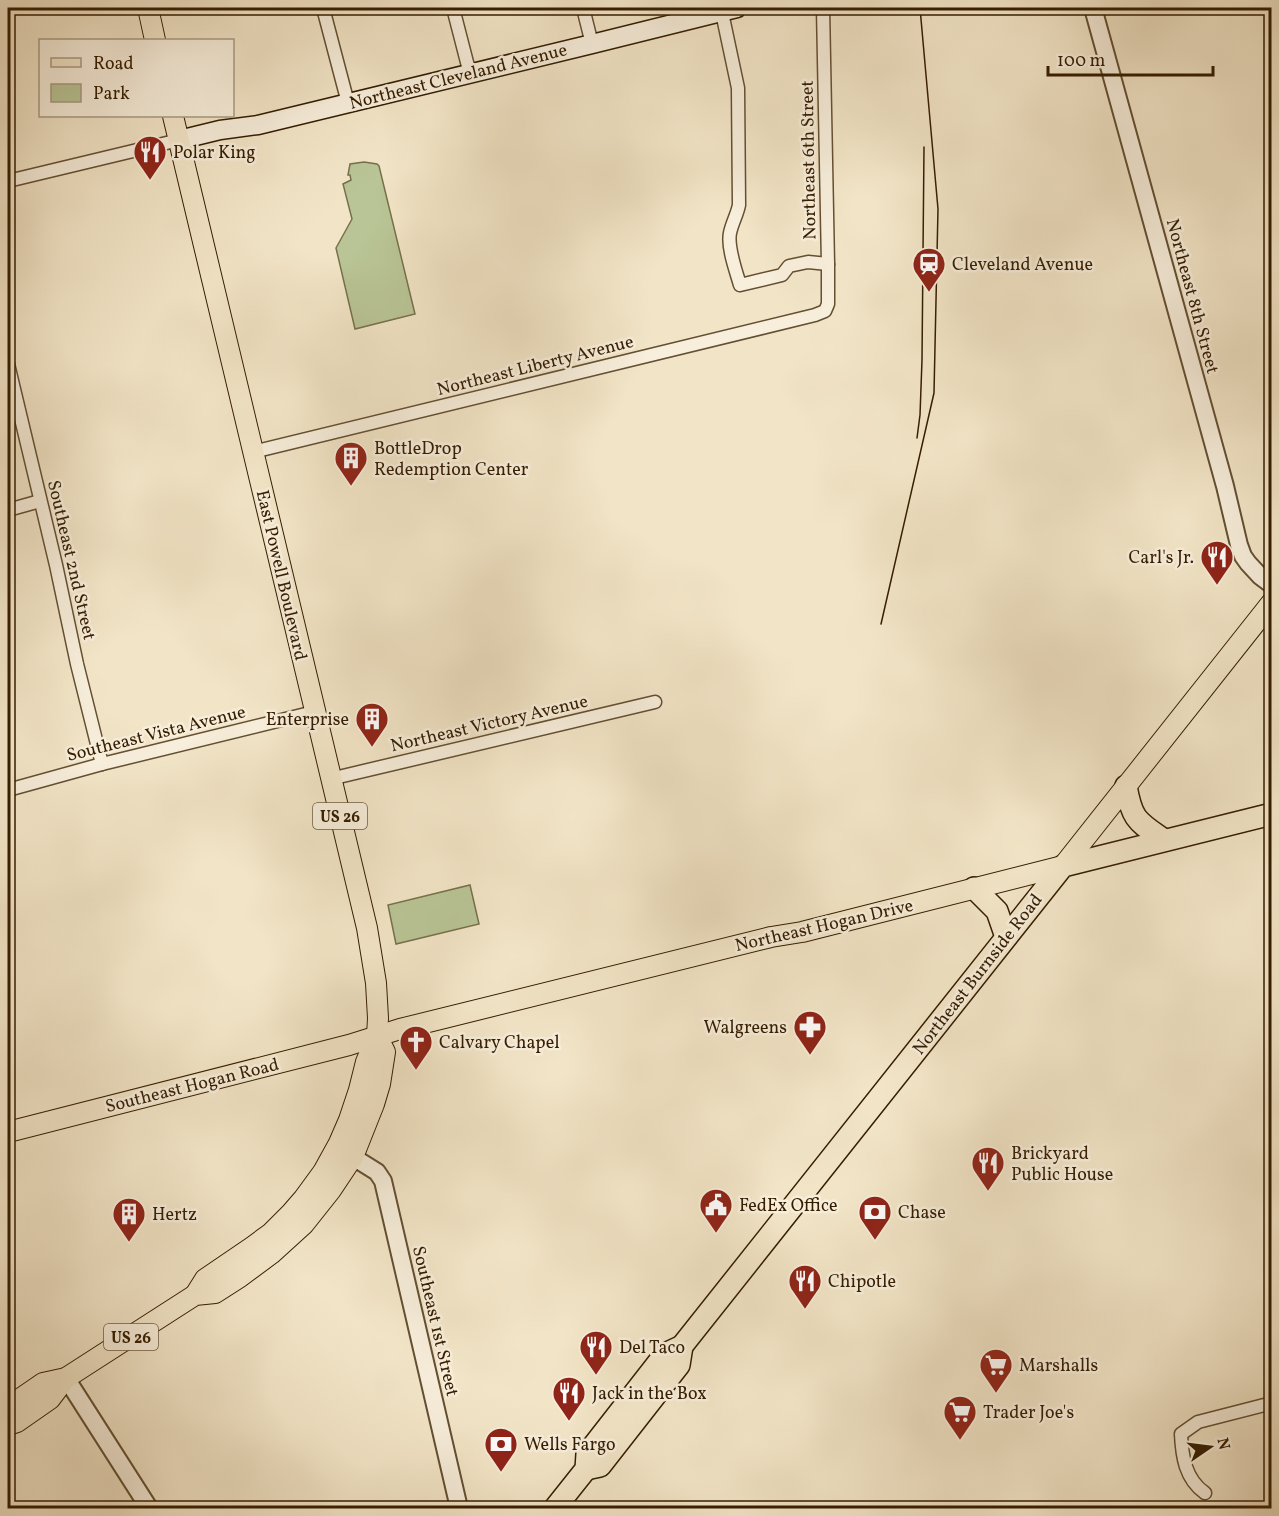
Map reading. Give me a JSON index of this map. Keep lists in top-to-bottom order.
{
  "streets": {
    "highway": ["Northeast Hogan Drive", "Northeast Burnside Road"],
    "main road": [
      "Northeast Cleveland Avenue",
      "East Powell Boulevard",
      "US 26",
      "Southeast Hogan Road"
    ],
    "street": [
      "Northeast 6th Street",
      "Northeast 8th Street",
      "Northeast Liberty Avenue",
      "Southeast 2nd Street",
      "Northeast Victory Avenue",
      "Southeast Vista Avenue",
      "Southeast 1st Street"
    ]
  },
  "crossings": [
    ["Northeast Cleveland Avenue", "East Powell Boulevard"],
    ["Northeast 6th Street", "Northeast Liberty Avenue"],
    ["Northeast Liberty Avenue", "East Powell Boulevard"],
    ["Southeast 2nd Street", "Southeast Vista Avenue"],
    ["East Powell Boulevard", "Northeast Victory Avenue"],
    ["East Powell Boulevard", "Southeast Vista Avenue"],
    ["East Powell Boulevard", "Northeast Hogan Drive"],
    ["East Powell Boulevard", "Southeast Hogan Road"],
    ["East Powell Boulevard", "Southeast 1st Street"],
    ["Northeast Hogan Drive", "Northeast Burnside Road"],
    ["Northeast Hogan Drive", "Southeast Hogan Road"]
  ],
  "places": {
    "restaurant": [
      "Polar King",
      "Carl's Jr.",
      "Brickyard Public House",
      "Chipotle",
      "Del Taco",
      "Jack in the Box"
    ],
    "station": ["Cleveland Avenue"],
    "building": ["BottleDrop Redemption Center", "Enterprise", "Hertz"],
    "pharmacy": ["Walgreens"],
    "church": ["Calvary Chapel"],
    "public building": ["FedEx Office"],
    "bank": ["Chase", "Wells Fargo"],
    "supermarket": ["Marshalls", "Trader Joe's"]
  },
  "legend": ["Road", "Park"],
  "scale_bar": "100 m",
  "north": "right"
}
